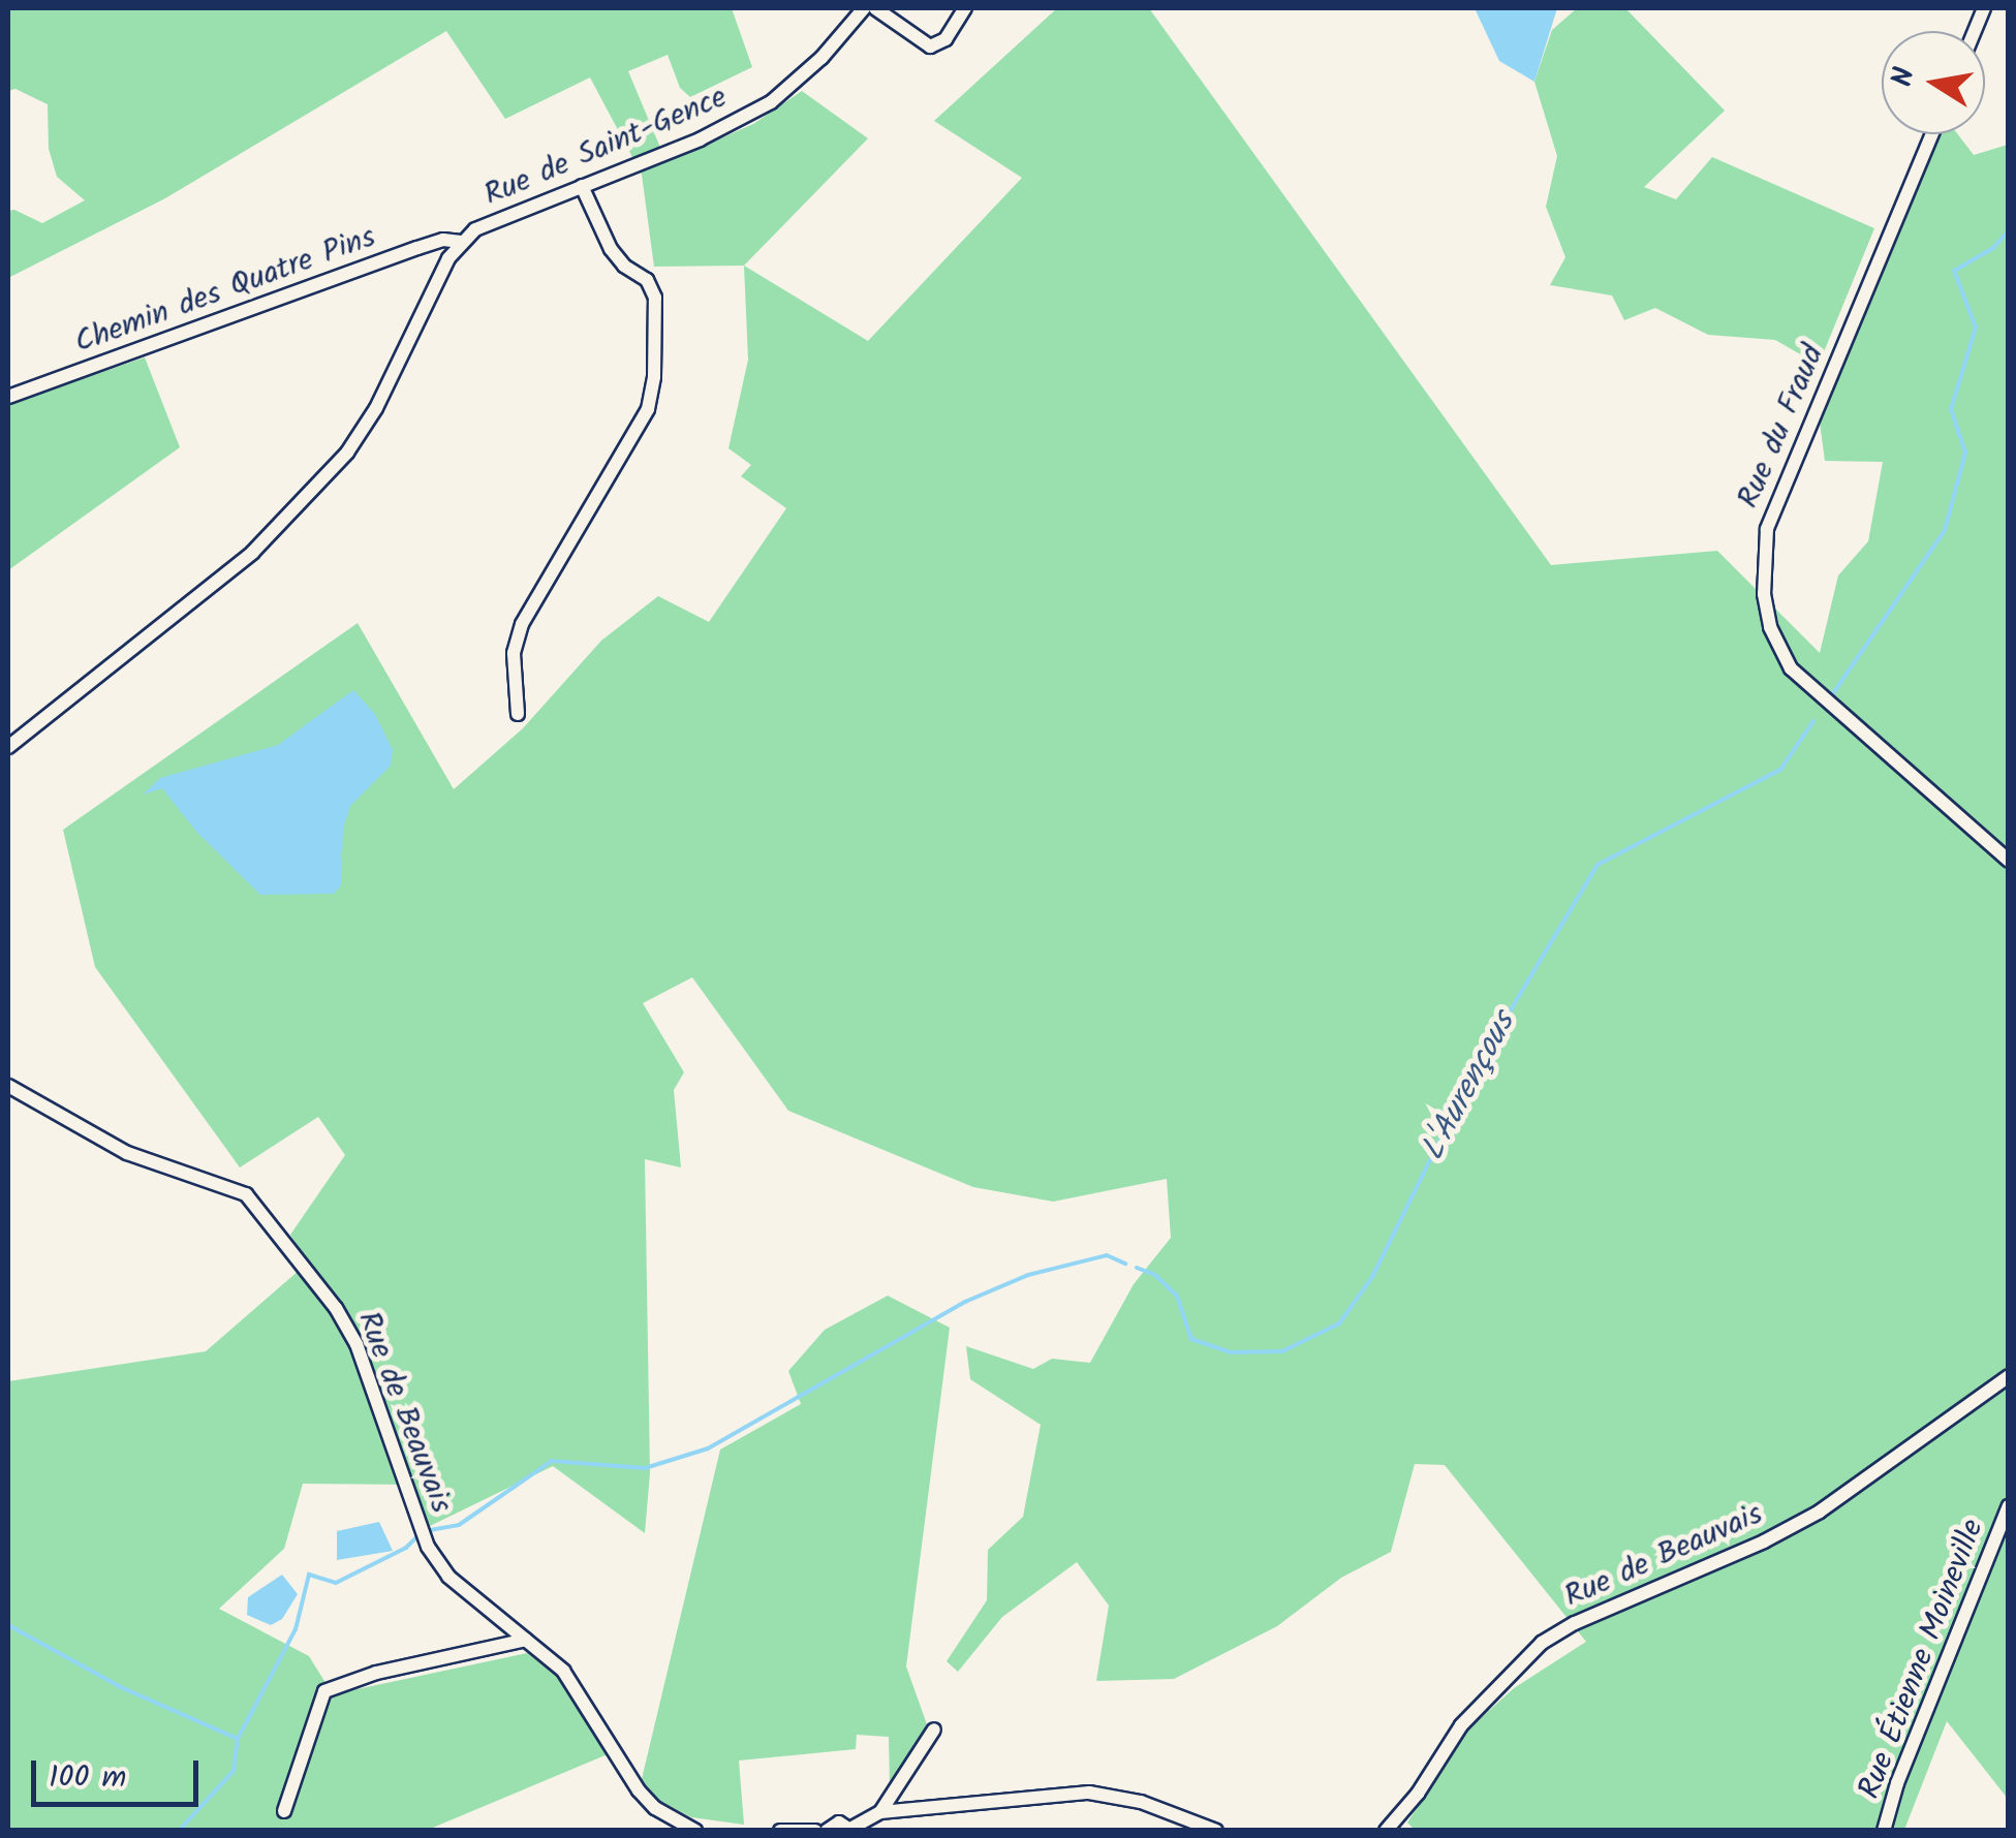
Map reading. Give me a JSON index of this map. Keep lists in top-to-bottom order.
{
  "streets": {
    "street": [
      "Rue de Saint-Gence",
      "Chemin des Quatre Pins",
      "Rue du Fraud",
      "Rue de Beauvais",
      "Rue Étienne Moineville"
    ]
  },
  "crossings": [
    ["Rue de Saint-Gence", "Chemin des Quatre Pins"]
  ],
  "water": ["L'Aurençous"],
  "scale_bar": "100 m",
  "north": "left"
}
